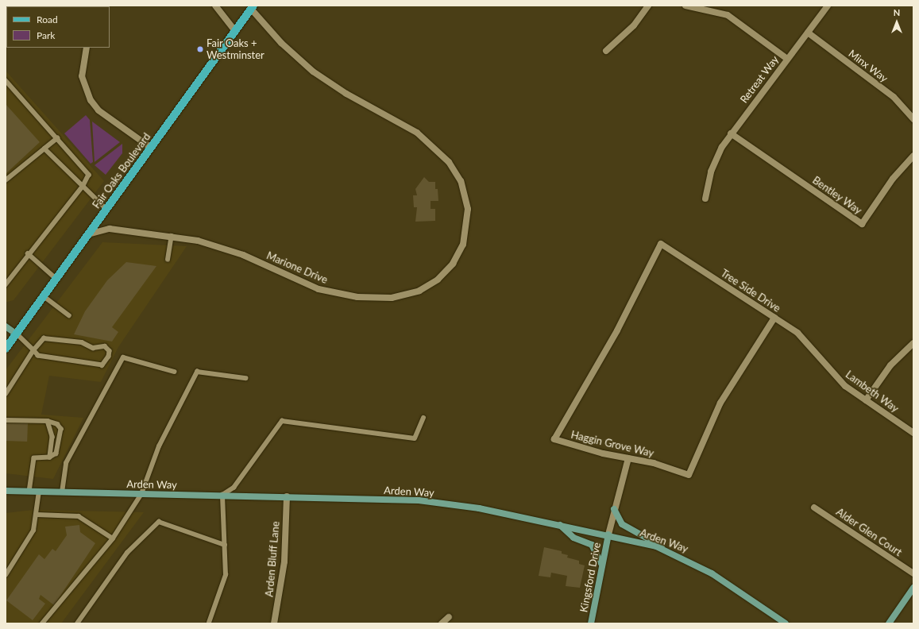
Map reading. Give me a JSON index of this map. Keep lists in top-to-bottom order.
{
  "streets": {
    "main road": ["Fair Oaks Boulevard"],
    "street": [
      "Minx Way",
      "Retreat Way",
      "Bentley Way",
      "Marione Drive",
      "Tree Side Drive",
      "Lambeth Way",
      "Haggin Grove Way",
      "Arden Way",
      "Alder Glen Court",
      "Arden Bluff Lane",
      "Kingsford Drive"
    ]
  },
  "crossings": [
    ["Retreat Way", "Bentley Way"],
    ["Fair Oaks Boulevard", "Marione Drive"],
    ["Tree Side Drive", "Lambeth Way"],
    ["Tree Side Drive", "Haggin Grove Way"],
    ["Arden Way", "Arden Bluff Lane"],
    ["Arden Way", "Kingsford Drive"]
  ],
  "places": ["Fair Oaks + Westminster"],
  "legend": ["Road", "Park"],
  "north": "top"
}
